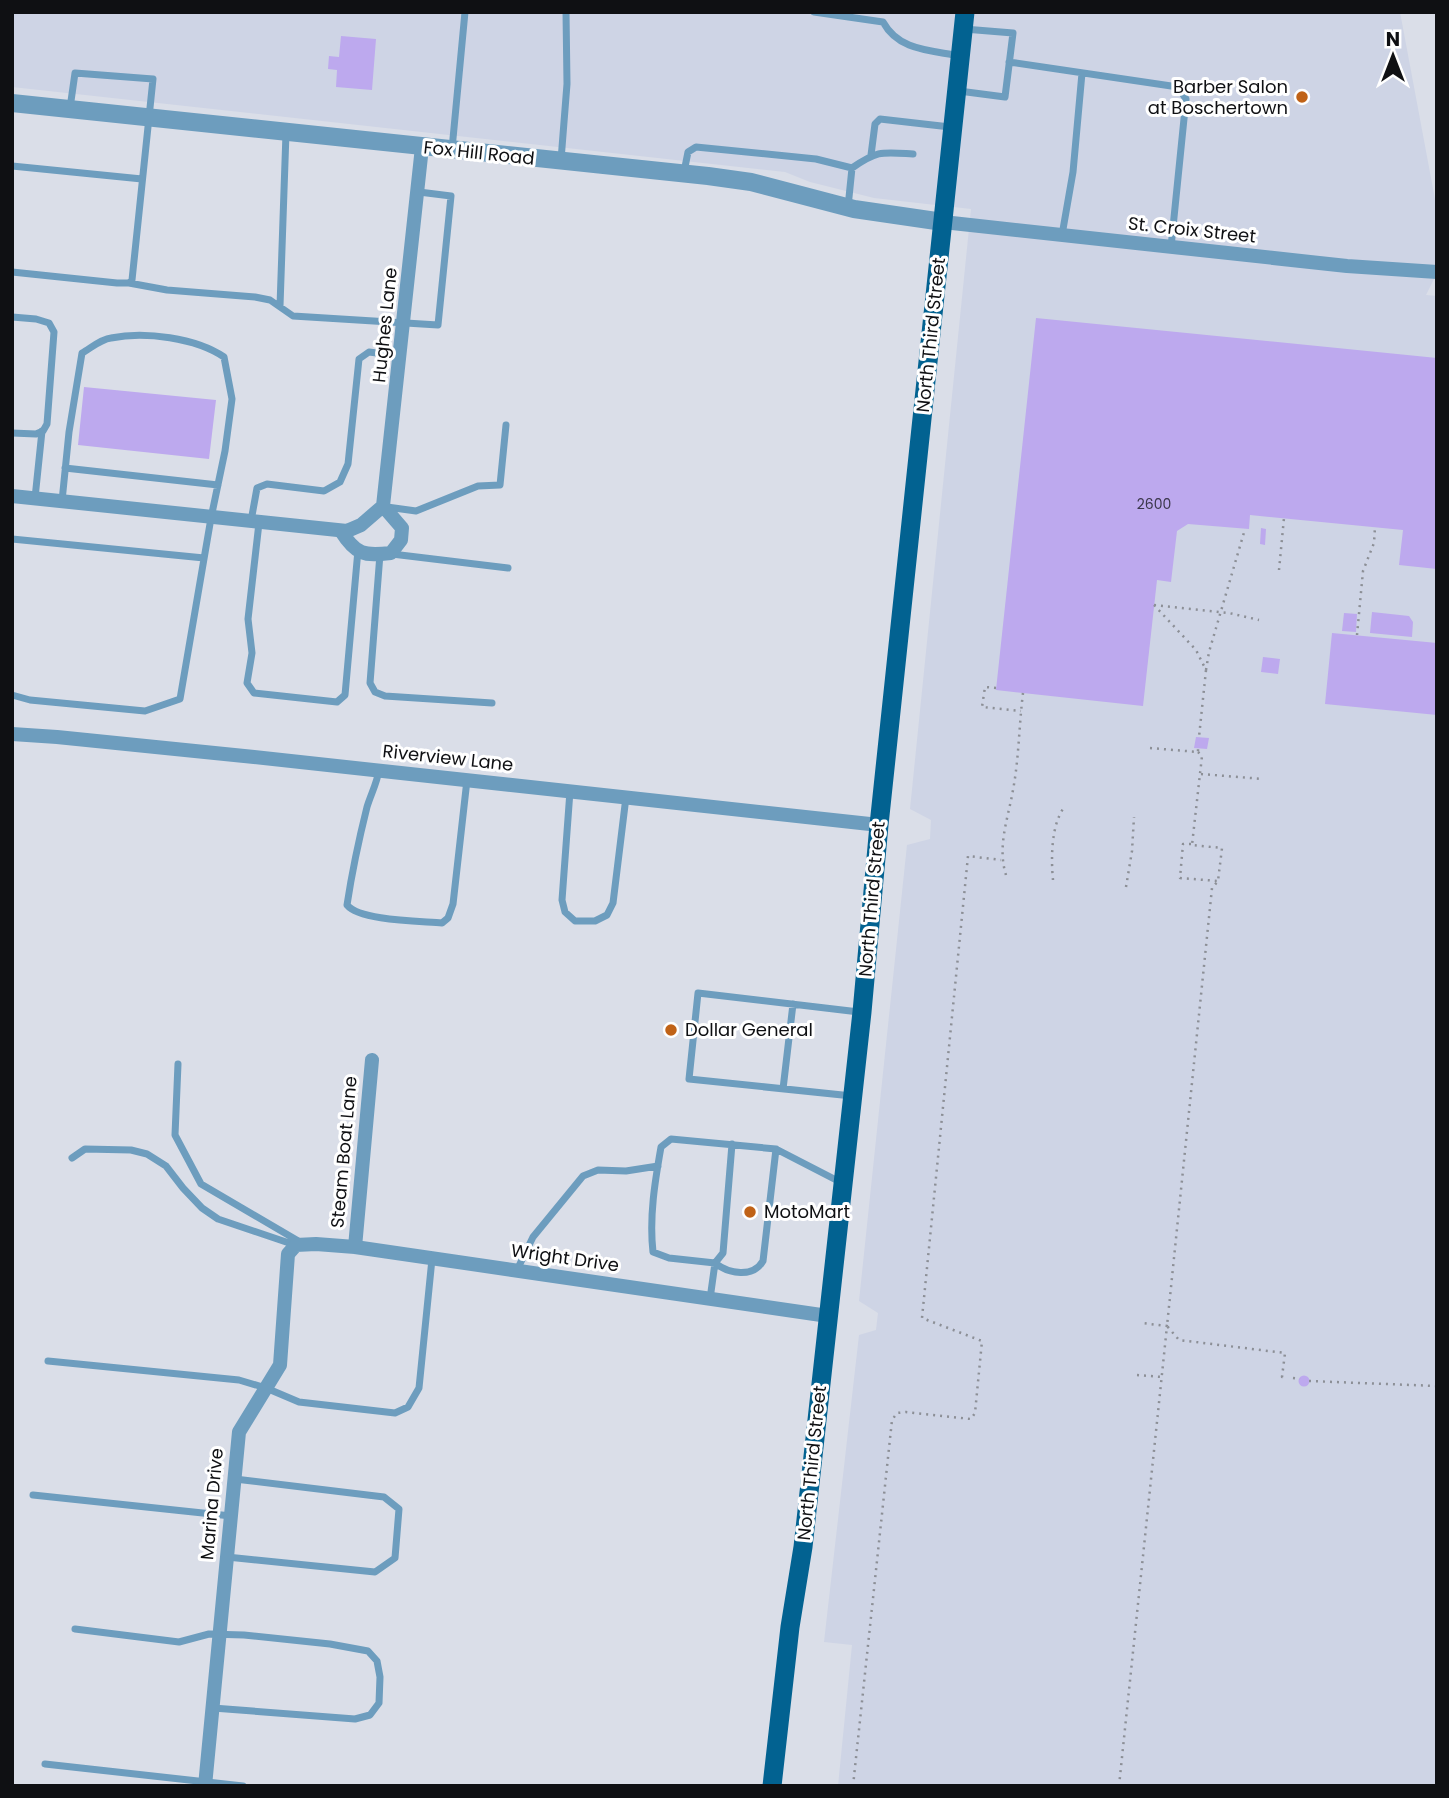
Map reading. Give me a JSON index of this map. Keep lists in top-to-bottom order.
{
  "streets": {
    "main road": ["North Third Street"],
    "street": [
      "Fox Hill Road",
      "St. Croix Street",
      "Hughes Lane",
      "Riverview Lane",
      "Steam Boat Lane",
      "Wright Drive",
      "Marina Drive"
    ]
  },
  "crossings": [
    ["Fox Hill Road", "St. Croix Street"],
    ["Fox Hill Road", "Hughes Lane"],
    ["Fox Hill Road", "North Third Street"],
    ["St. Croix Street", "North Third Street"],
    ["North Third Street", "Riverview Lane"],
    ["North Third Street", "Wright Drive"],
    ["Steam Boat Lane", "Wright Drive"],
    ["Wright Drive", "Marina Drive"]
  ],
  "places": ["Barber Salon at Boschertown", "Dollar General", "MotoMart"],
  "house_numbers": ["2600"],
  "north": "top"
}
